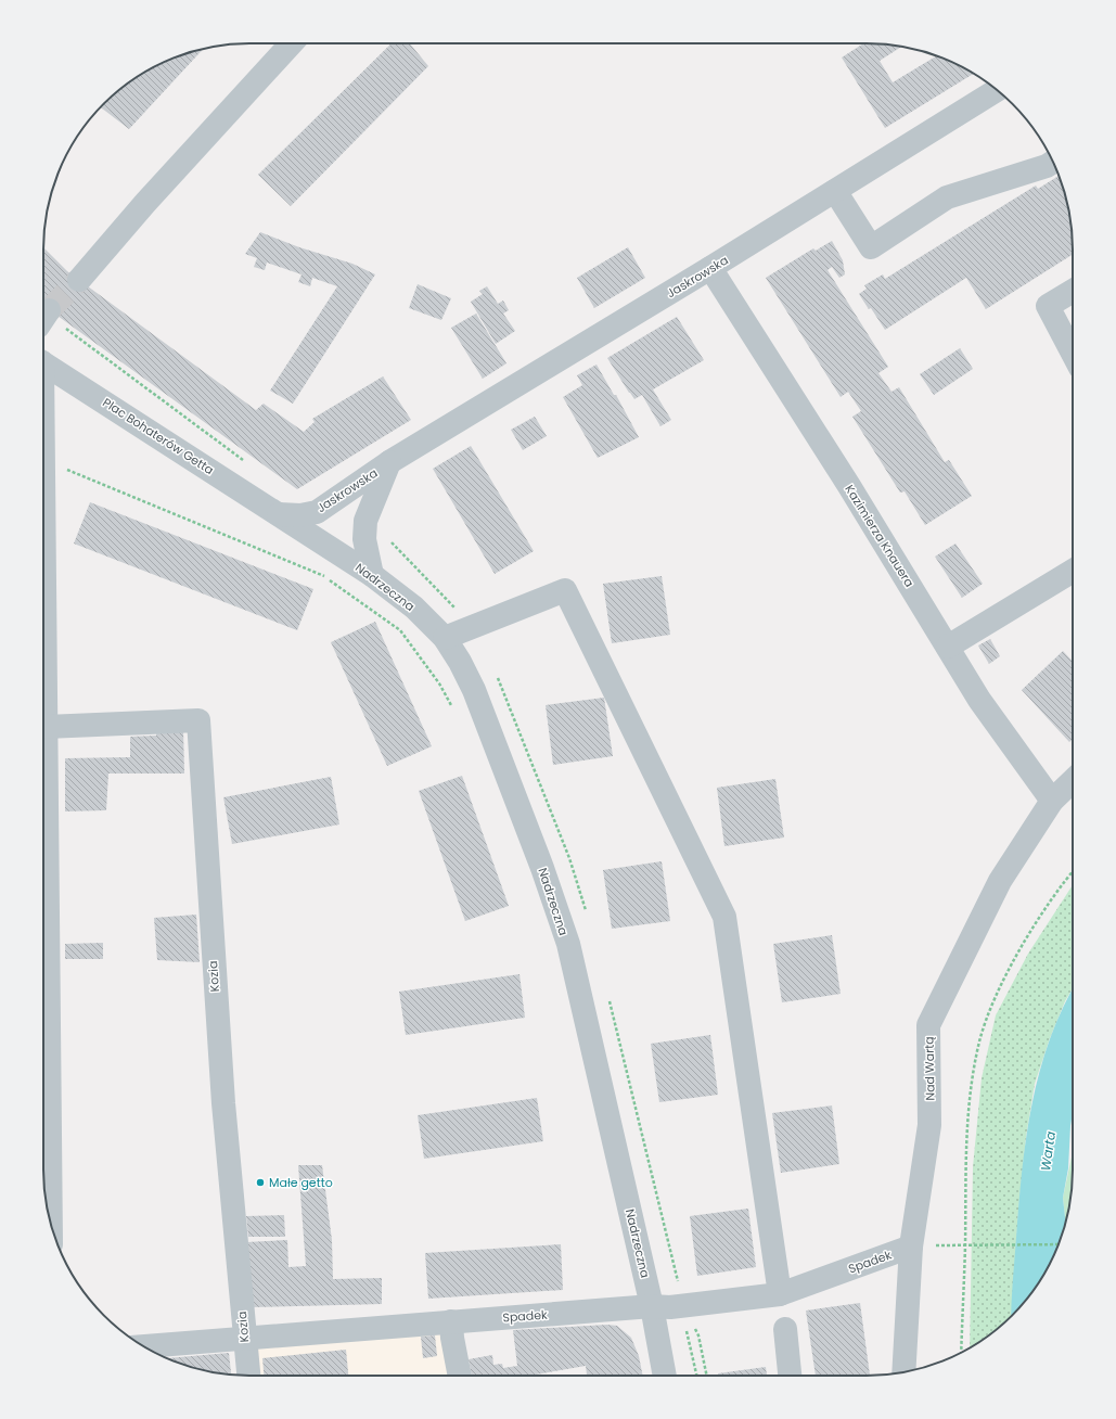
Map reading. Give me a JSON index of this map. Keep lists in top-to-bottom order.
{
  "streets": {
    "street": [
      "Jaskrowska",
      "Plac Bohaterów Getta",
      "Kazimierza Knauera",
      "Nadrzeczna",
      "Kozia",
      "Nad Wartą",
      "Spadek"
    ]
  },
  "crossings": [
    ["Jaskrowska", "Plac Bohaterów Getta"],
    ["Jaskrowska", "Kazimierza Knauera"],
    ["Jaskrowska", "Nadrzeczna"],
    ["Plac Bohaterów Getta", "Nadrzeczna"],
    ["Kazimierza Knauera", "Nad Wartą"],
    ["Nadrzeczna", "Spadek"],
    ["Kozia", "Spadek"],
    ["Nad Wartą", "Spadek"]
  ],
  "water": ["Warta"],
  "places": ["Małe getto"]
}
